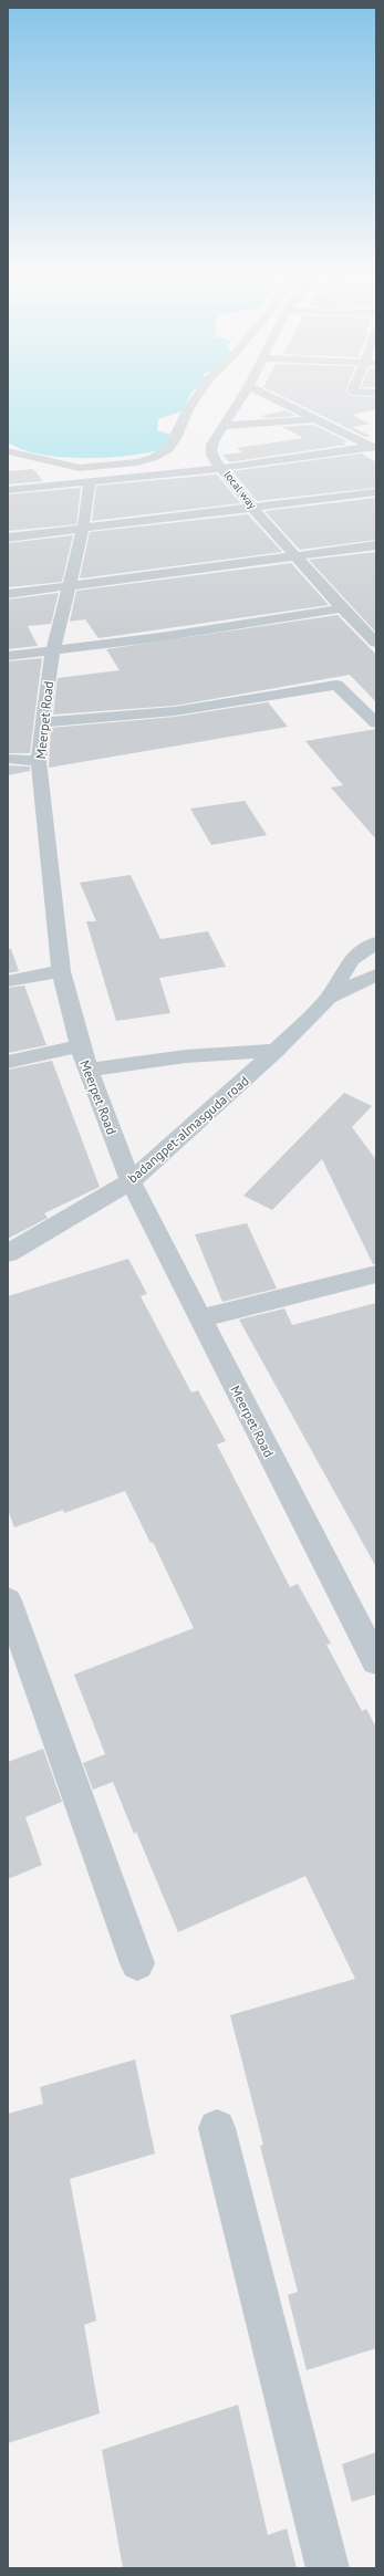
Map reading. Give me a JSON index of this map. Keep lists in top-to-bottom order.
{
  "streets": {
    "street": ["local way", "Meerpet Road", "badangpet-almasguda road"]
  },
  "crossings": [
    ["Meerpet Road", "badangpet-almasguda road"]
  ]
}
